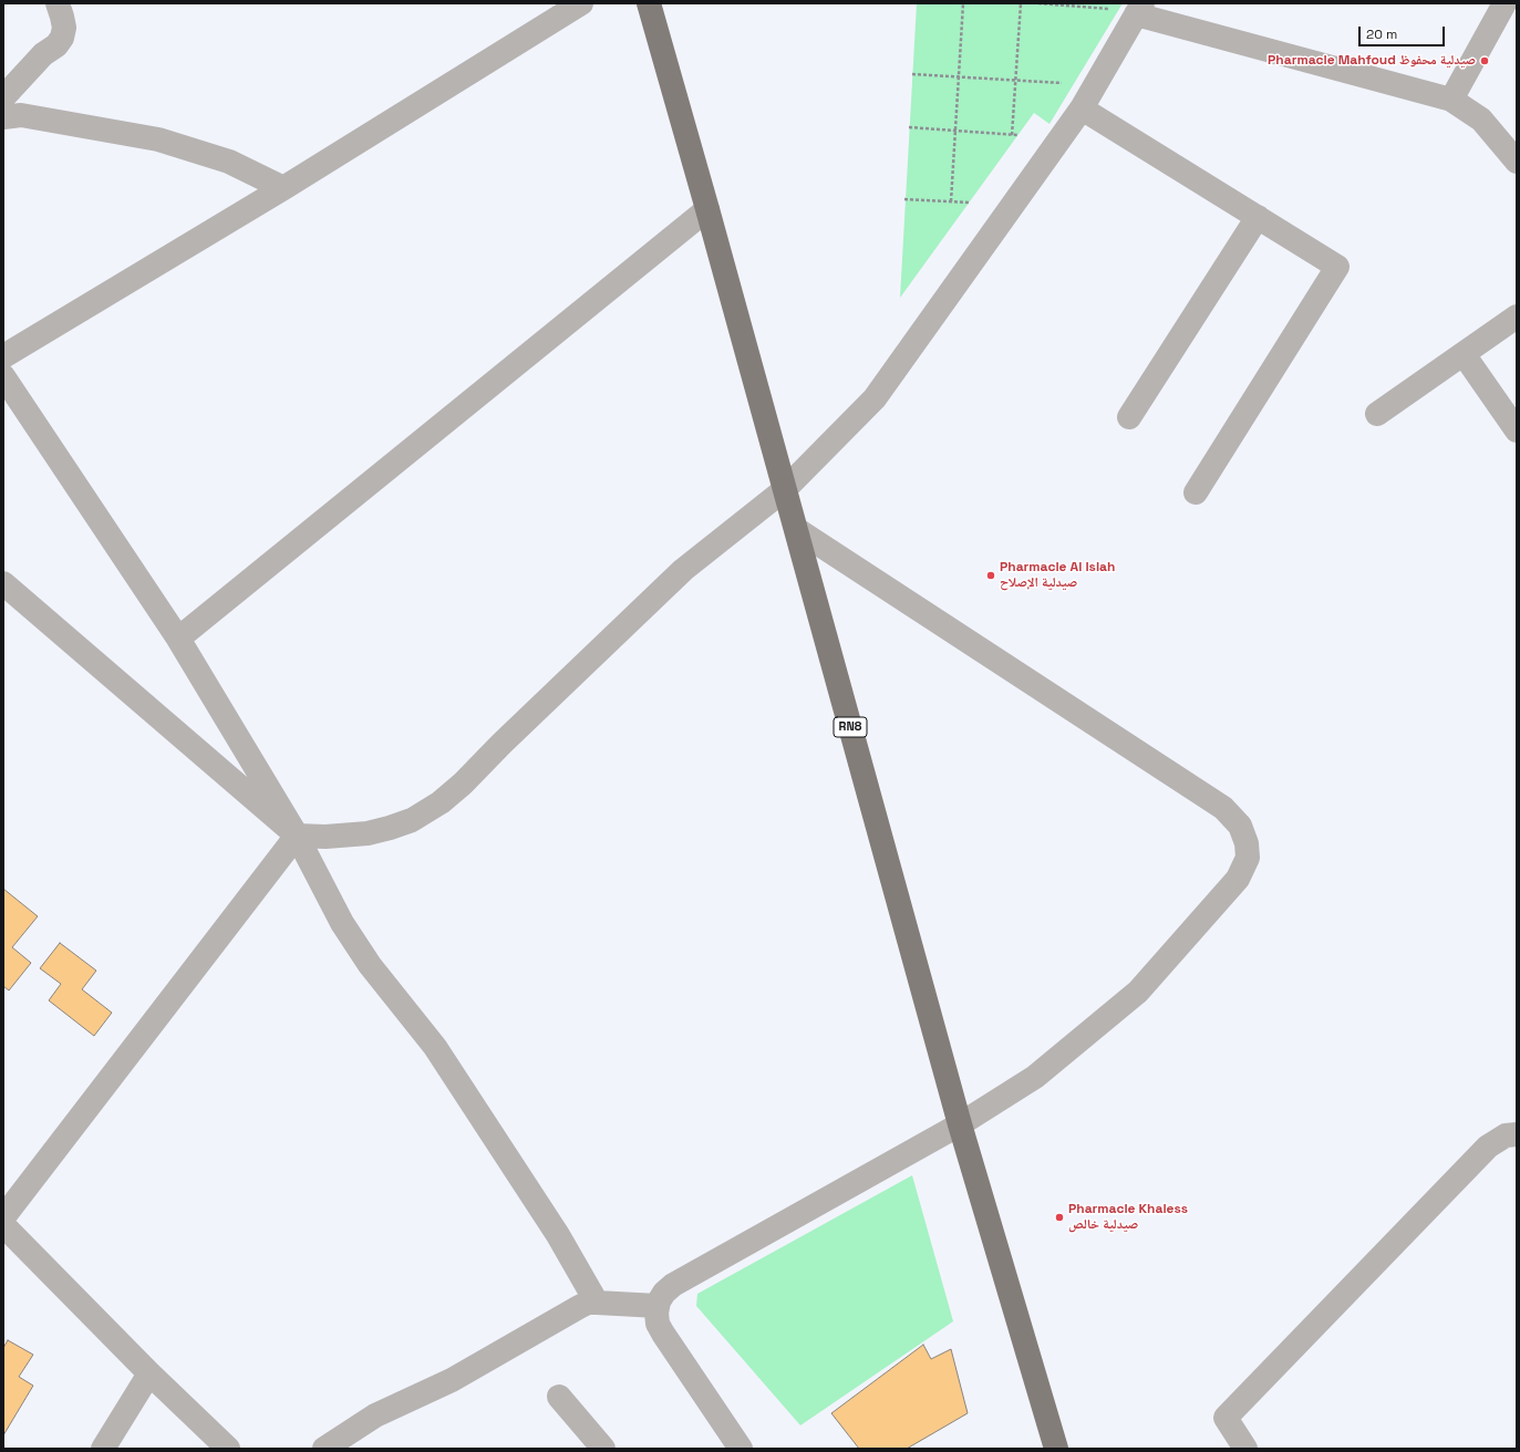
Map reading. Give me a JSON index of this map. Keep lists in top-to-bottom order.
{
  "streets": {
    "main road": ["RN8"]
  },
  "places": ["Pharmacie Mahfoud صيدلية محفوظ", "Pharmacie Al Islah صيدلية الإصلاح", "Pharmacie Khaless صيدلية خالص"],
  "scale_bar": "20 m"
}
